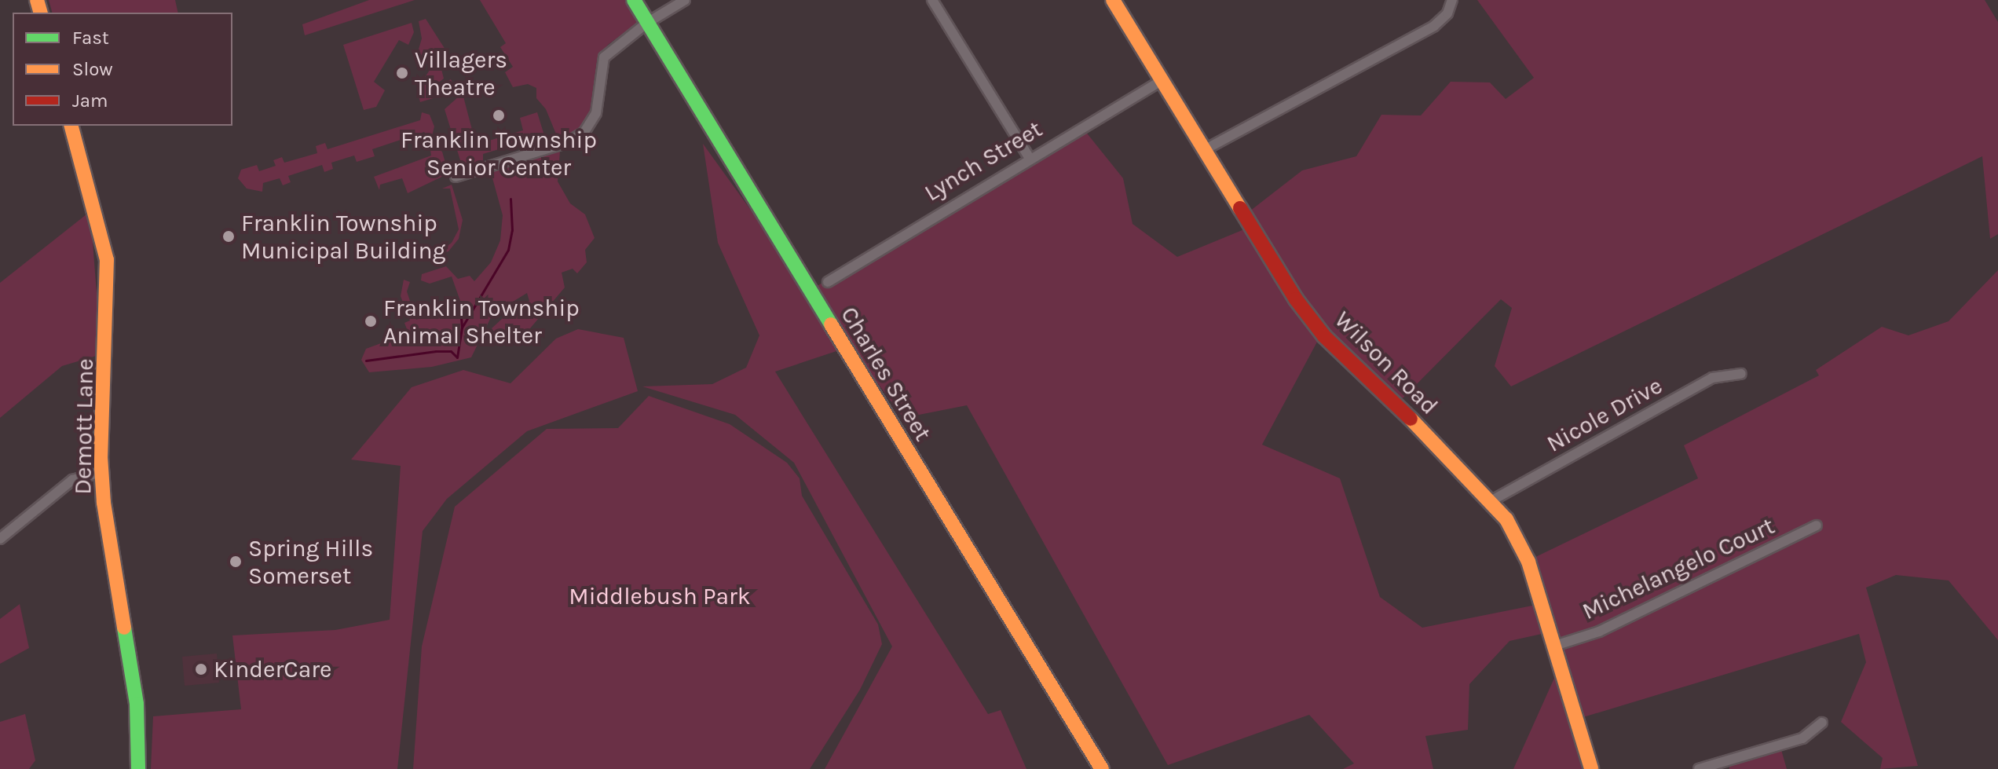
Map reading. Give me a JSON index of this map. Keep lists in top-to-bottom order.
{
  "streets": {
    "street": [
      "Lynch Street",
      "Wilson Road",
      "Charles Street",
      "Nicole Drive",
      "Demott Lane",
      "Michelangelo Court"
    ]
  },
  "crossings": [
    ["Lynch Street", "Wilson Road"],
    ["Wilson Road", "Nicole Drive"],
    ["Wilson Road", "Michelangelo Court"]
  ],
  "parks": ["Middlebush Park"],
  "places": [
    "Villagers Theatre",
    "Franklin Township Senior Center",
    "Franklin Township Municipal Building",
    "Franklin Township Animal Shelter",
    "Spring Hills Somerset",
    "KinderCare"
  ],
  "legend": ["Fast", "Slow", "Jam"]
}
